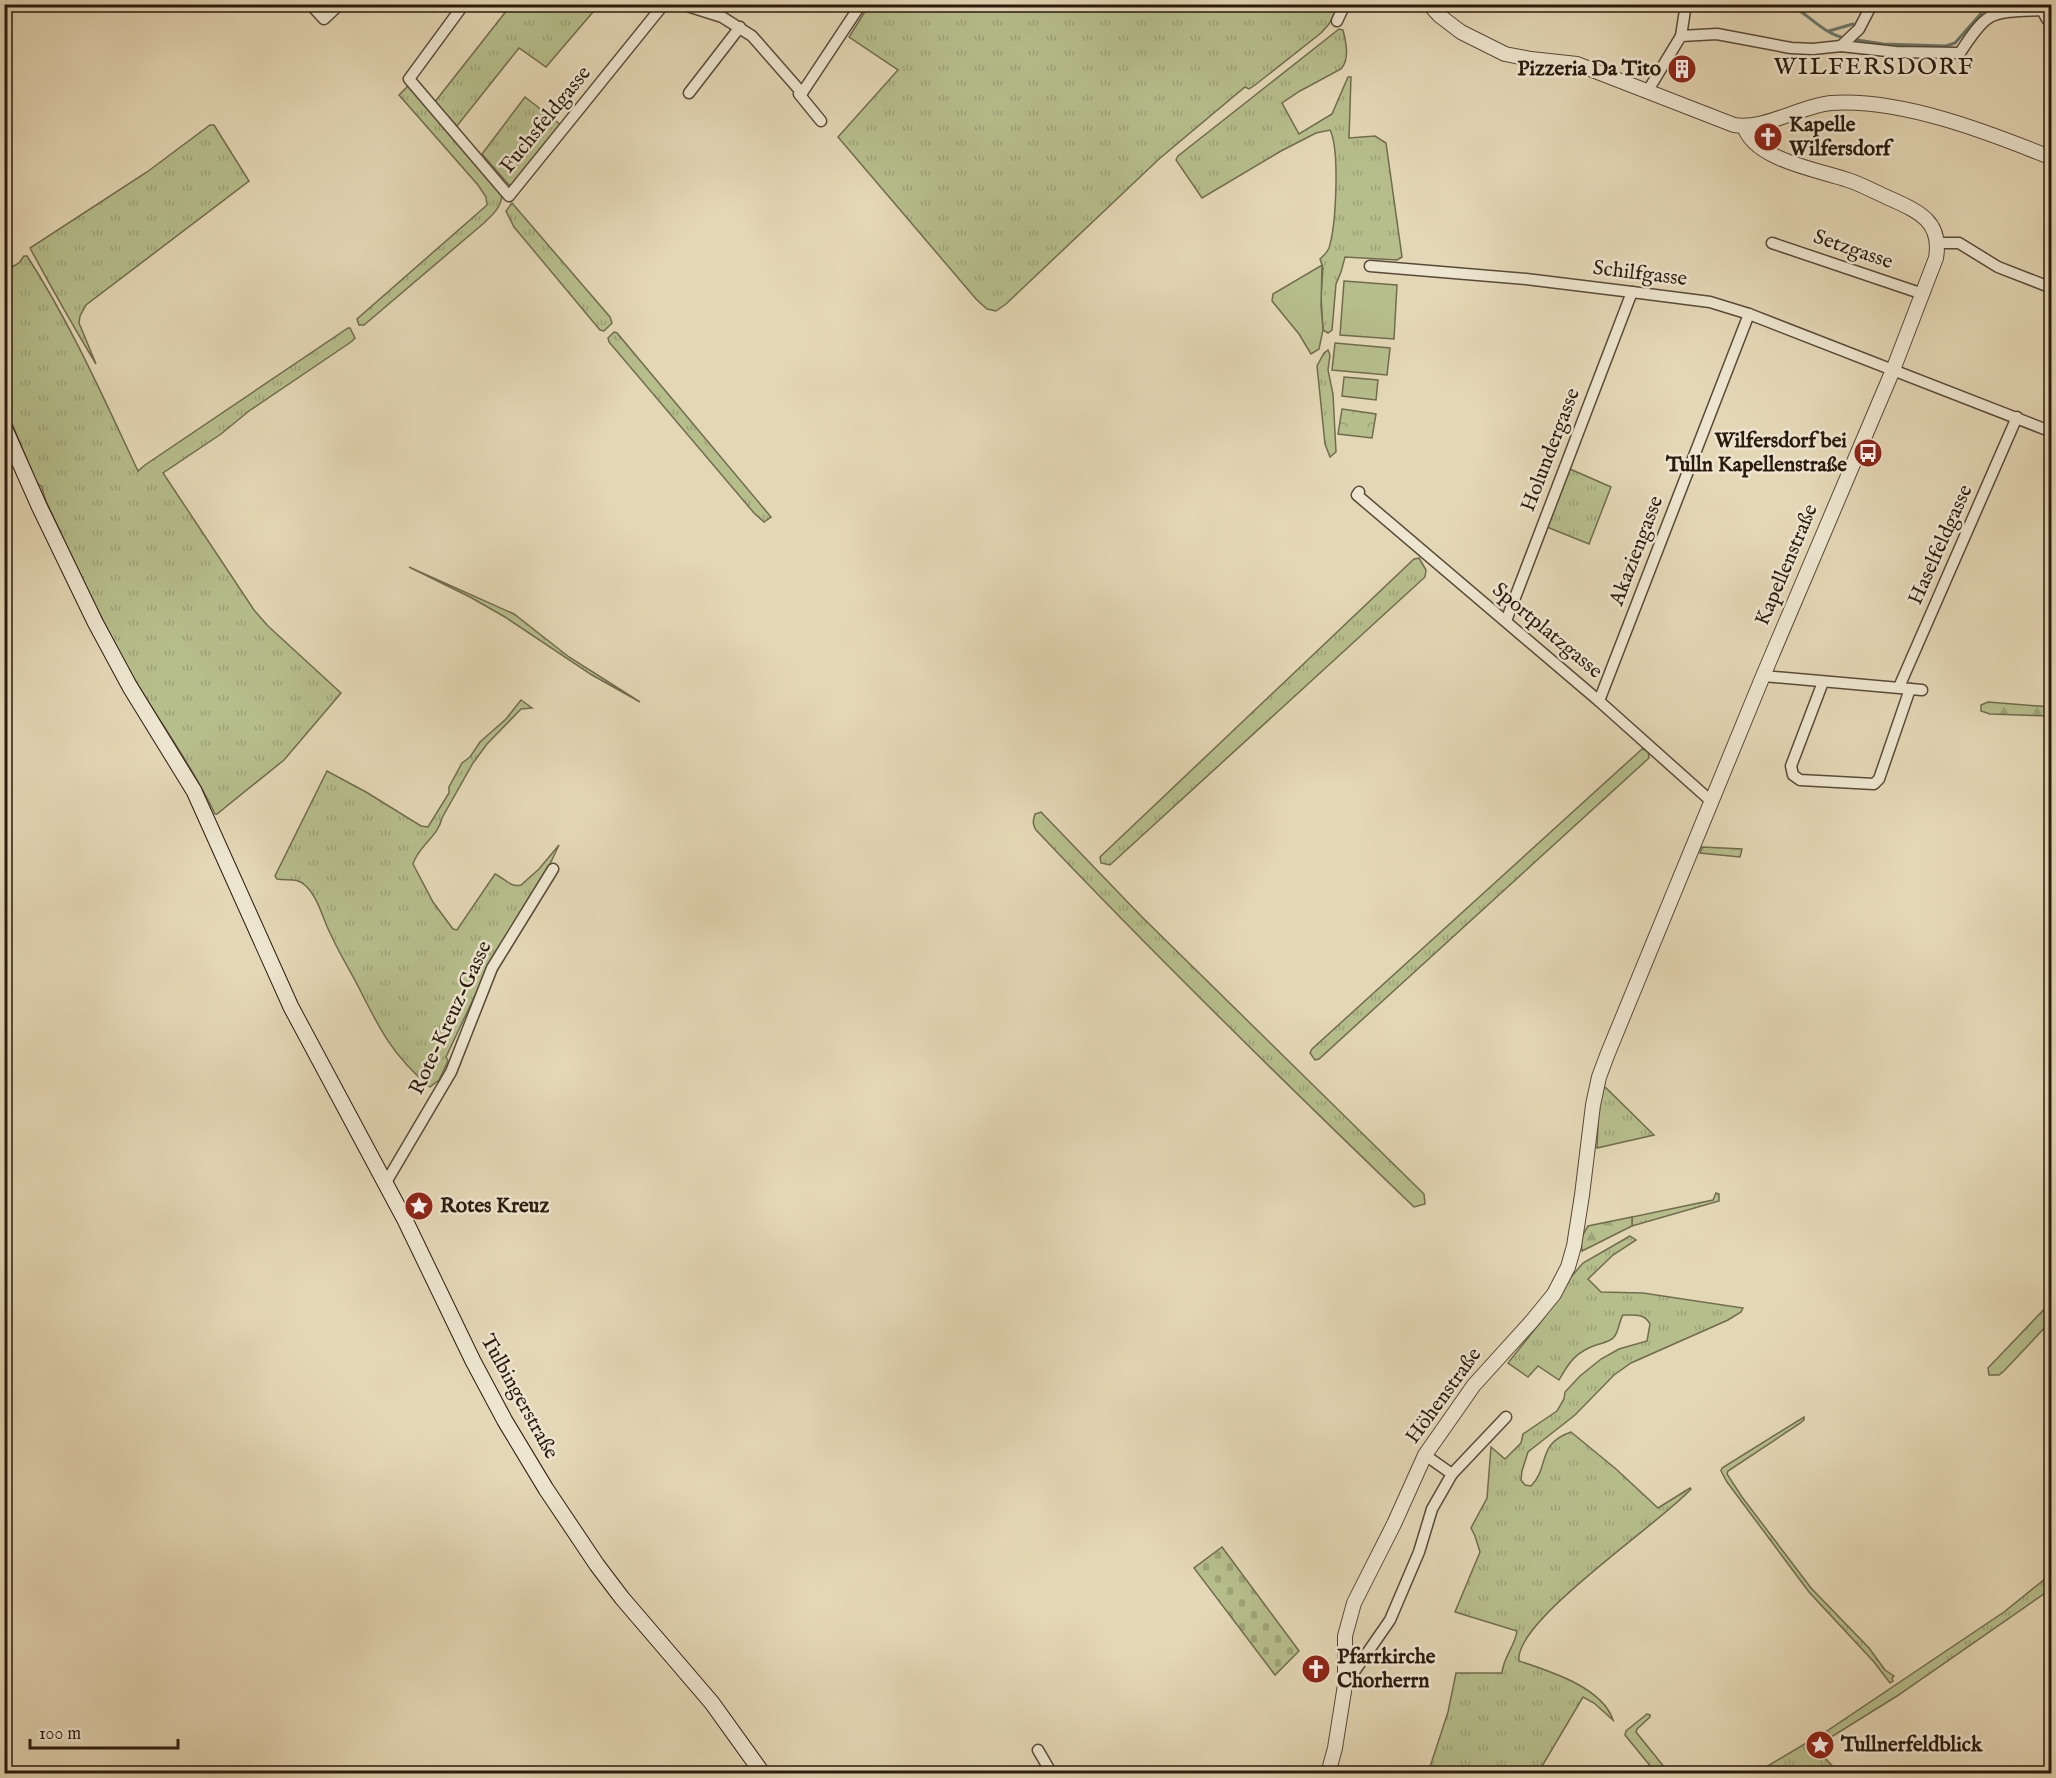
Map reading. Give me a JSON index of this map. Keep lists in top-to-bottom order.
{
  "streets": {
    "main road": ["Tulbingerstraße"],
    "street": [
      "Fuchsfeldgasse",
      "Setzgasse",
      "Schilfgasse",
      "Holundergasse",
      "Haselfeldgasse",
      "Akaziengasse",
      "Kapellenstraße",
      "Sportplatzgasse",
      "Rote-Kreuz-Gasse",
      "Höhenstraße"
    ]
  },
  "crossings": [
    ["Setzgasse", "Kapellenstraße"],
    ["Schilfgasse", "Holundergasse"],
    ["Schilfgasse", "Akaziengasse"],
    ["Schilfgasse", "Kapellenstraße"],
    ["Holundergasse", "Sportplatzgasse"],
    ["Akaziengasse", "Sportplatzgasse"],
    ["Kapellenstraße", "Sportplatzgasse"],
    ["Kapellenstraße", "Höhenstraße"],
    ["Rote-Kreuz-Gasse", "Tulbingerstraße"]
  ],
  "districts": ["WILFERSDORF"],
  "places": {
    "building": ["Pizzeria Da Tito"],
    "church": ["Kapelle Wilfersdorf", "Pfarrkirche Chorherrn"],
    "bus stop": ["Wilfersdorf bei Tulln Kapellenstraße"],
    "place": ["Rotes Kreuz", "Tullnerfeldblick"]
  },
  "scale_bar": "100 m"
}
